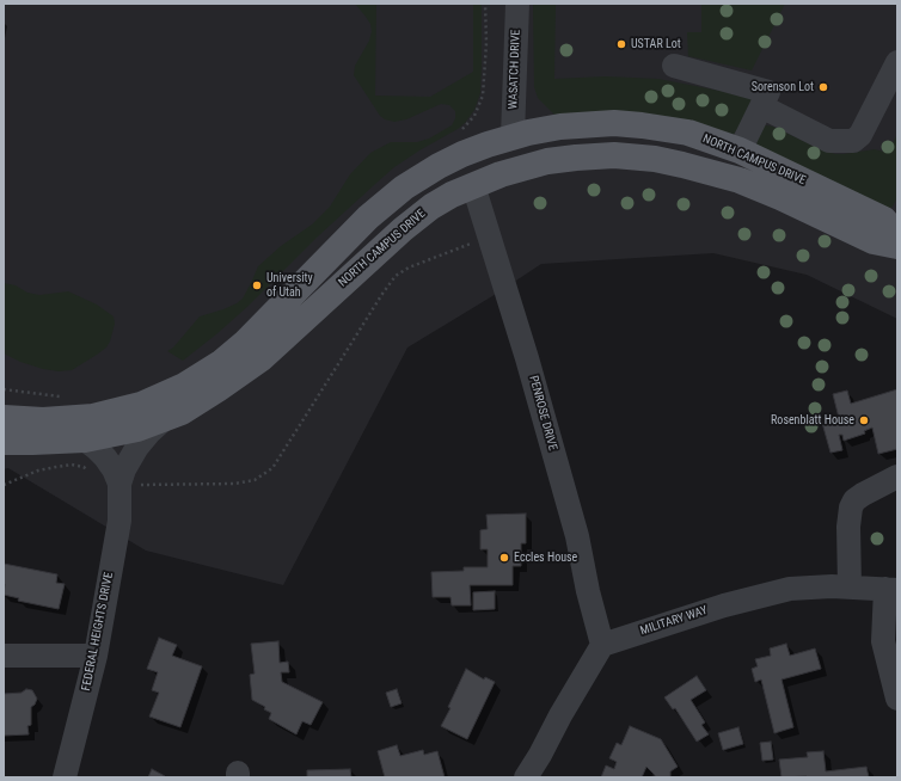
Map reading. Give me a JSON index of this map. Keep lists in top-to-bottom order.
{
  "streets": {
    "main road": ["NORTH CAMPUS DRIVE"],
    "street": [
      "WASATCH DRIVE",
      "PENROSE DRIVE",
      "MILITARY WAY",
      "FEDERAL HEIGHTS DRIVE"
    ]
  },
  "crossings": [
    ["WASATCH DRIVE", "NORTH CAMPUS DRIVE"],
    ["NORTH CAMPUS DRIVE", "PENROSE DRIVE"],
    ["NORTH CAMPUS DRIVE", "FEDERAL HEIGHTS DRIVE"],
    ["PENROSE DRIVE", "MILITARY WAY"]
  ],
  "places": [
    "USTAR Lot",
    "Sorenson Lot",
    "University of Utah",
    "Rosenblatt House",
    "Eccles House"
  ]
}
